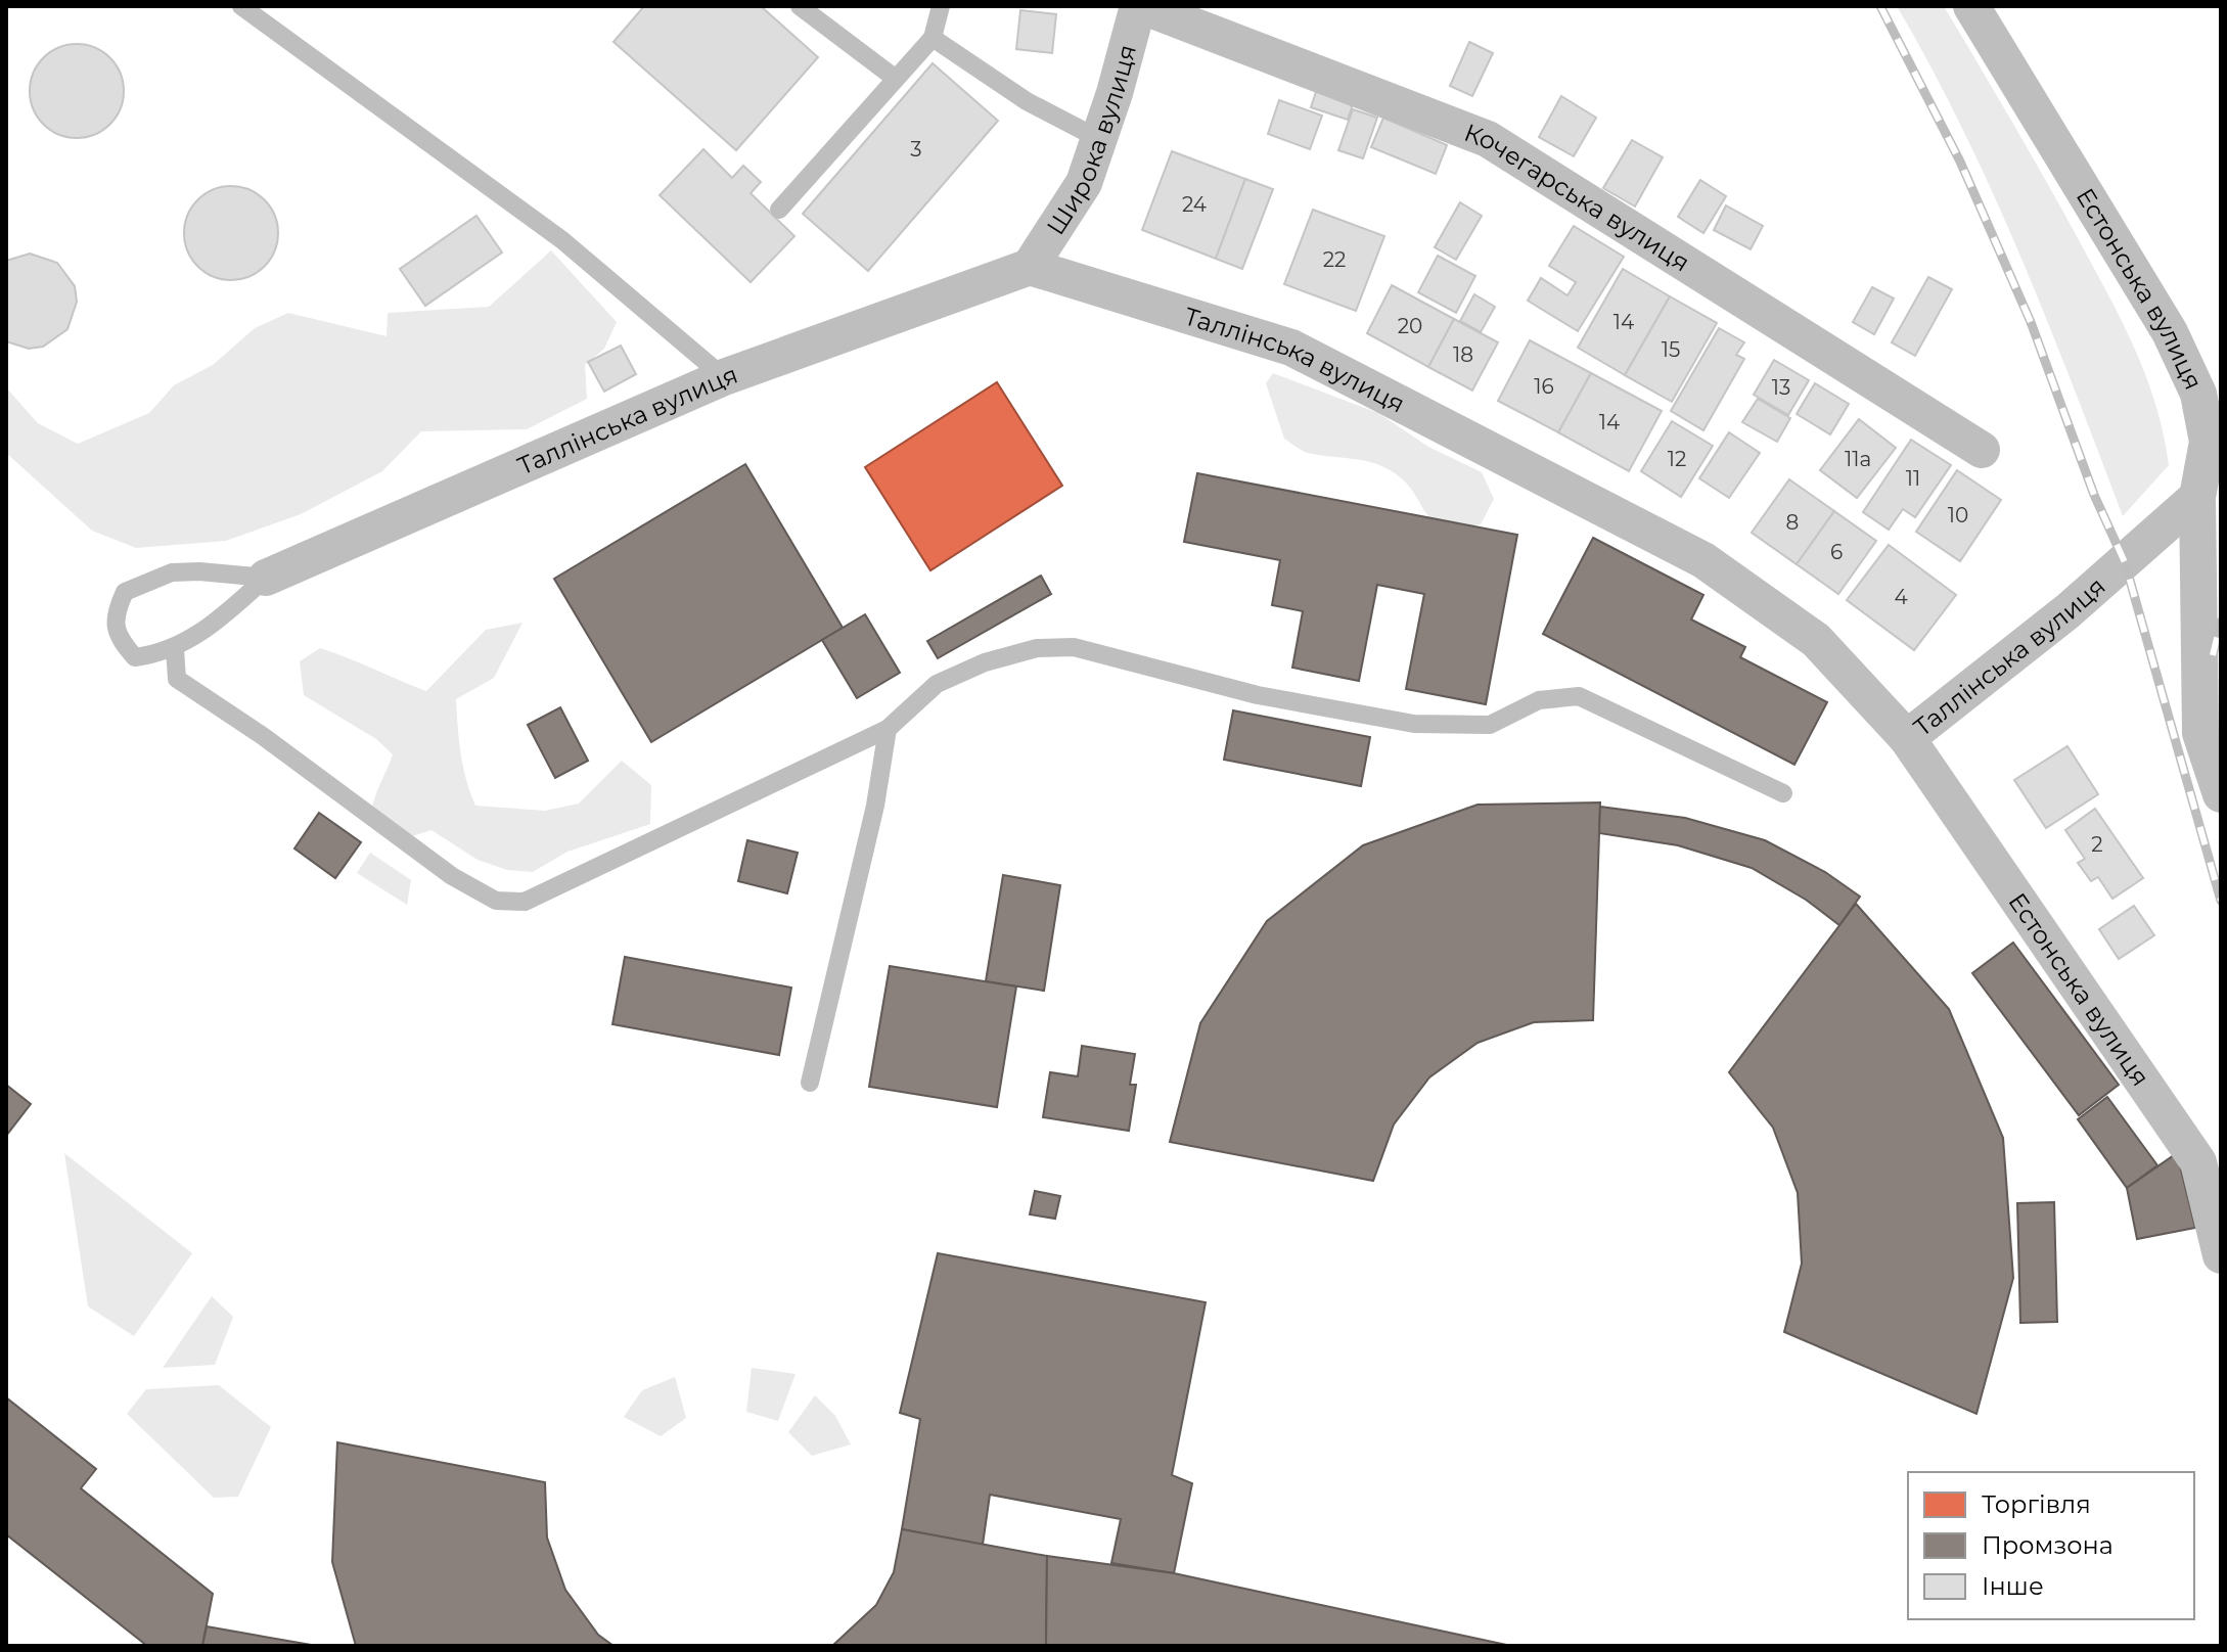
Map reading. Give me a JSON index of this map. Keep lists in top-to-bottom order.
{
  "streets": {
    "street": [
      "Широка вулиця",
      "Кочегарська вулиця",
      "Естонська вулиця",
      "Таллінська вулиця"
    ]
  },
  "crossings": [
    ["Широка вулиця", "Кочегарська вулиця"],
    ["Широка вулиця", "Таллінська вулиця"],
    ["Естонська вулиця", "Таллінська вулиця"]
  ],
  "house_numbers": [
    "3",
    "24",
    "22",
    "14",
    "20",
    "15",
    "18",
    "16",
    "13",
    "14",
    "12",
    "11а",
    "11",
    "10",
    "8",
    "6",
    "4",
    "2"
  ],
  "legend": ["Торгівля", "Промзона", "Інше"]
}
